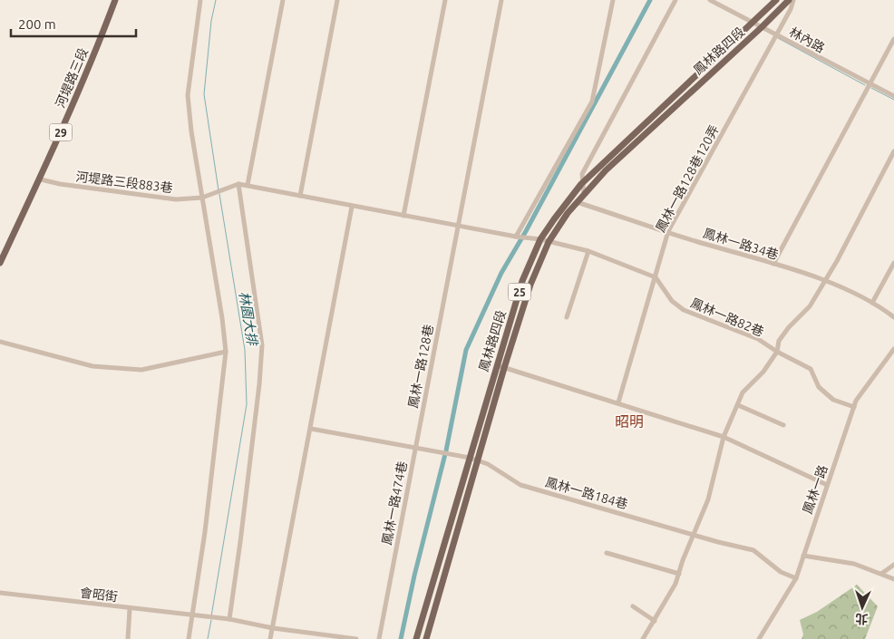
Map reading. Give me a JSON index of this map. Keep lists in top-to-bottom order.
{
  "streets": {
    "main road": [
      "鳳林路四段",
      "河堤路三段",
      "29",
      "25"
    ],
    "street": [
      "林內路",
      "鳳林一路128巷120弄",
      "河堤路三段883巷",
      "鳳林一路34巷",
      "鳳林一路82巷",
      "鳳林一路128巷",
      "鳳林一路",
      "鳳林一路184巷",
      "鳳林一路474巷",
      "會昭街"
    ]
  },
  "crossings": [
    ["林內路", "鳳林路四段"],
    ["林內路", "鳳林一路128巷120弄"],
    ["林內路", "25"],
    ["鳳林路四段", "鳳林一路34巷"],
    ["鳳林路四段", "25"],
    ["鳳林路四段", "鳳林一路184巷"],
    ["河堤路三段", "河堤路三段883巷"],
    ["鳳林一路128巷120弄", "鳳林一路34巷"],
    ["鳳林一路128巷120弄", "鳳林一路82巷"],
    ["鳳林一路82巷", "鳳林一路"],
    ["鳳林一路128巷", "鳳林一路474巷"],
    ["鳳林一路", "鳳林一路184巷"]
  ],
  "districts": ["昭明"],
  "water": ["林園大排"],
  "scale_bar": "200 m",
  "north": "bottom"
}
